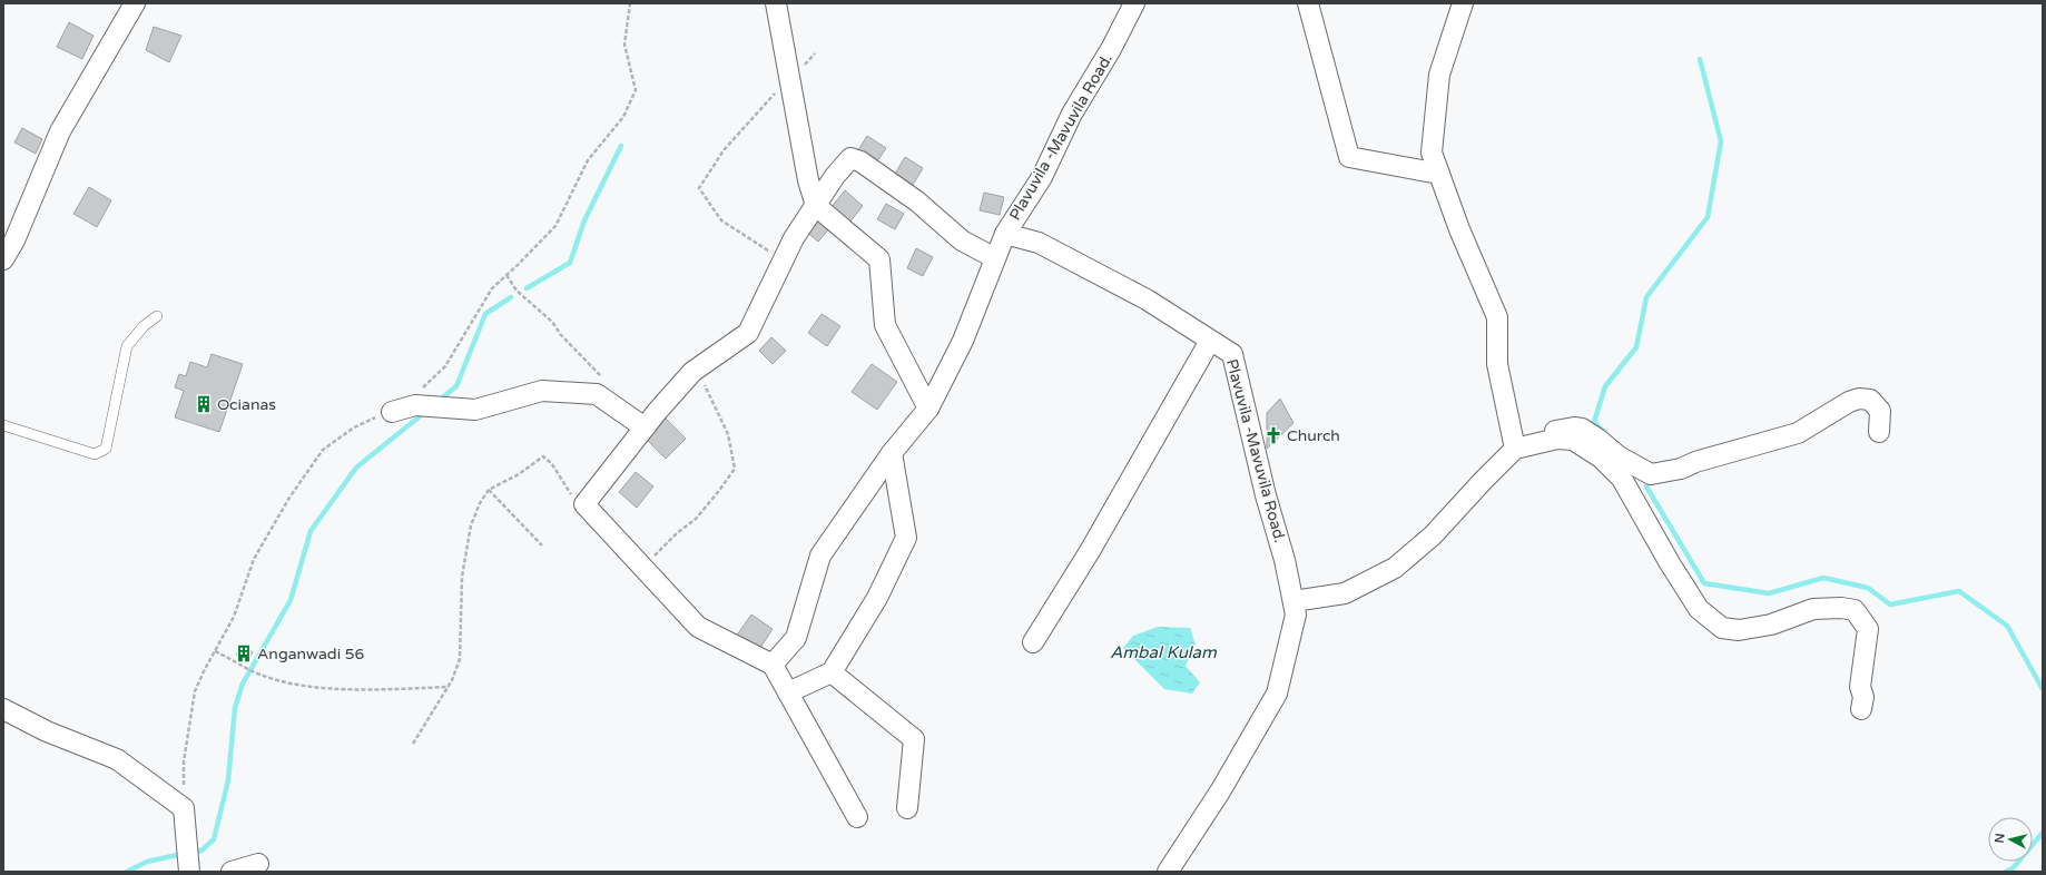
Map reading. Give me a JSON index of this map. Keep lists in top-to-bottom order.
{
  "streets": {
    "street": ["Plavuvila -Mavuvila Road."]
  },
  "water": ["Ambal Kulam"],
  "places": {
    "building": ["Ocianas", "Anganwadi 56"],
    "church": ["Church"]
  },
  "north": "left"
}
